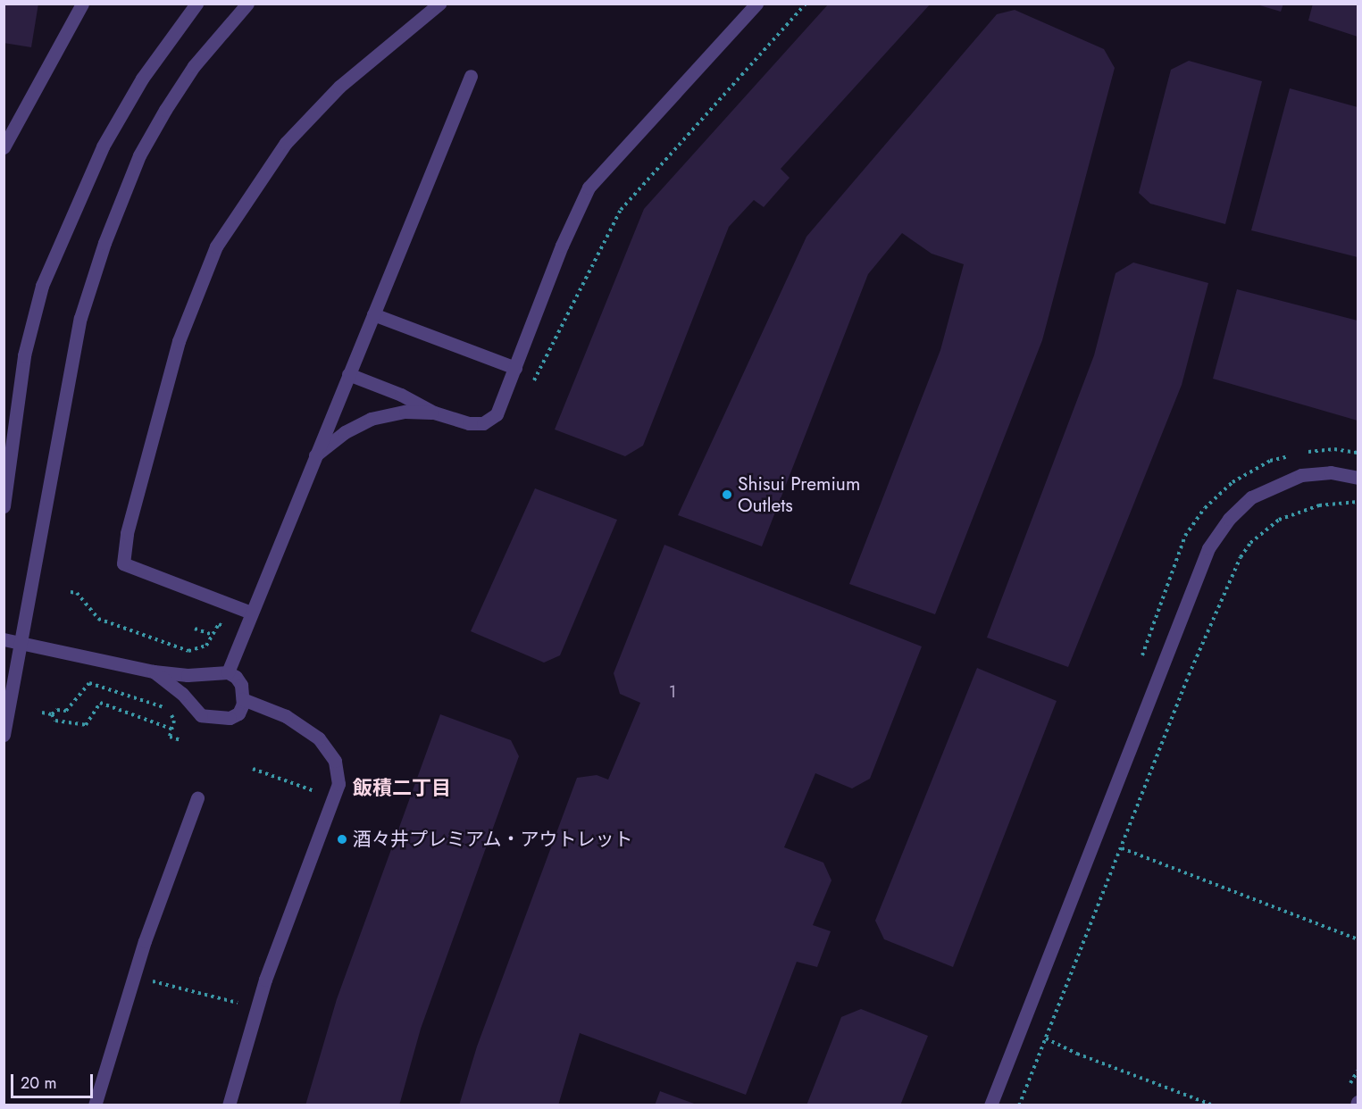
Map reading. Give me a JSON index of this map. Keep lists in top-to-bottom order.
{
  "districts": ["飯積二丁目"],
  "places": ["Shisui Premium Outlets", "酒々井プレミアム・アウトレット"],
  "house_numbers": ["1"],
  "scale_bar": "20 m"
}
